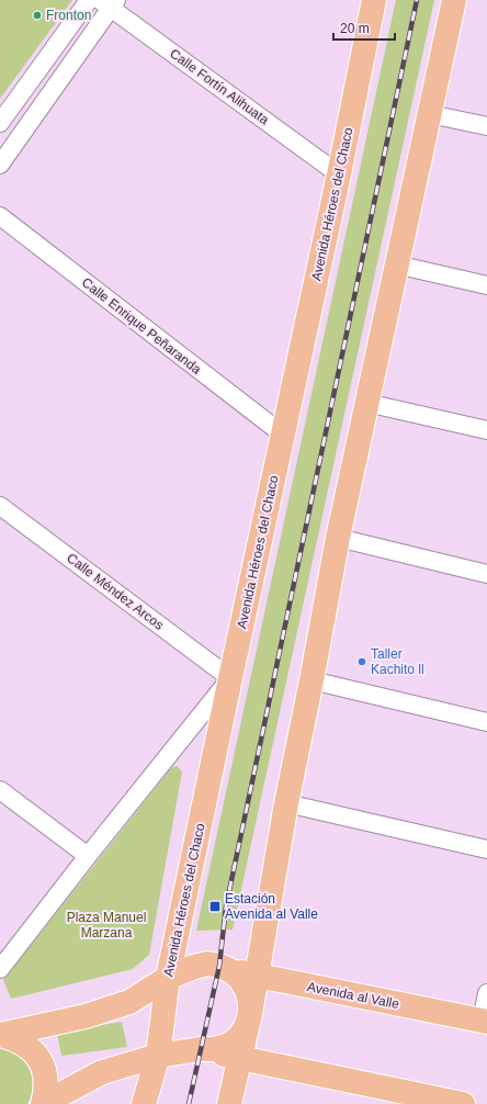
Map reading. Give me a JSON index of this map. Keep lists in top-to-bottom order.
{
  "streets": {
    "main road": ["Avenida Héroes del Chaco", "Avenida al Valle"],
    "street": ["Calle Fortín Alihuata", "Calle Enrique Peñaranda", "Calle Méndez Arcos"]
  },
  "crossings": [
    ["Calle Fortín Alihuata", "Avenida Héroes del Chaco"],
    ["Avenida Héroes del Chaco", "Calle Enrique Peñaranda"],
    ["Avenida Héroes del Chaco", "Calle Méndez Arcos"],
    ["Avenida Héroes del Chaco", "Avenida al Valle"]
  ],
  "parks": ["Plaza Manuel Marzana"],
  "places": {
    "other": ["Fronton", "Taller Kachito ll"],
    "transit": ["Estación Avenida al Valle"]
  },
  "scale_bar": "20 m"
}
